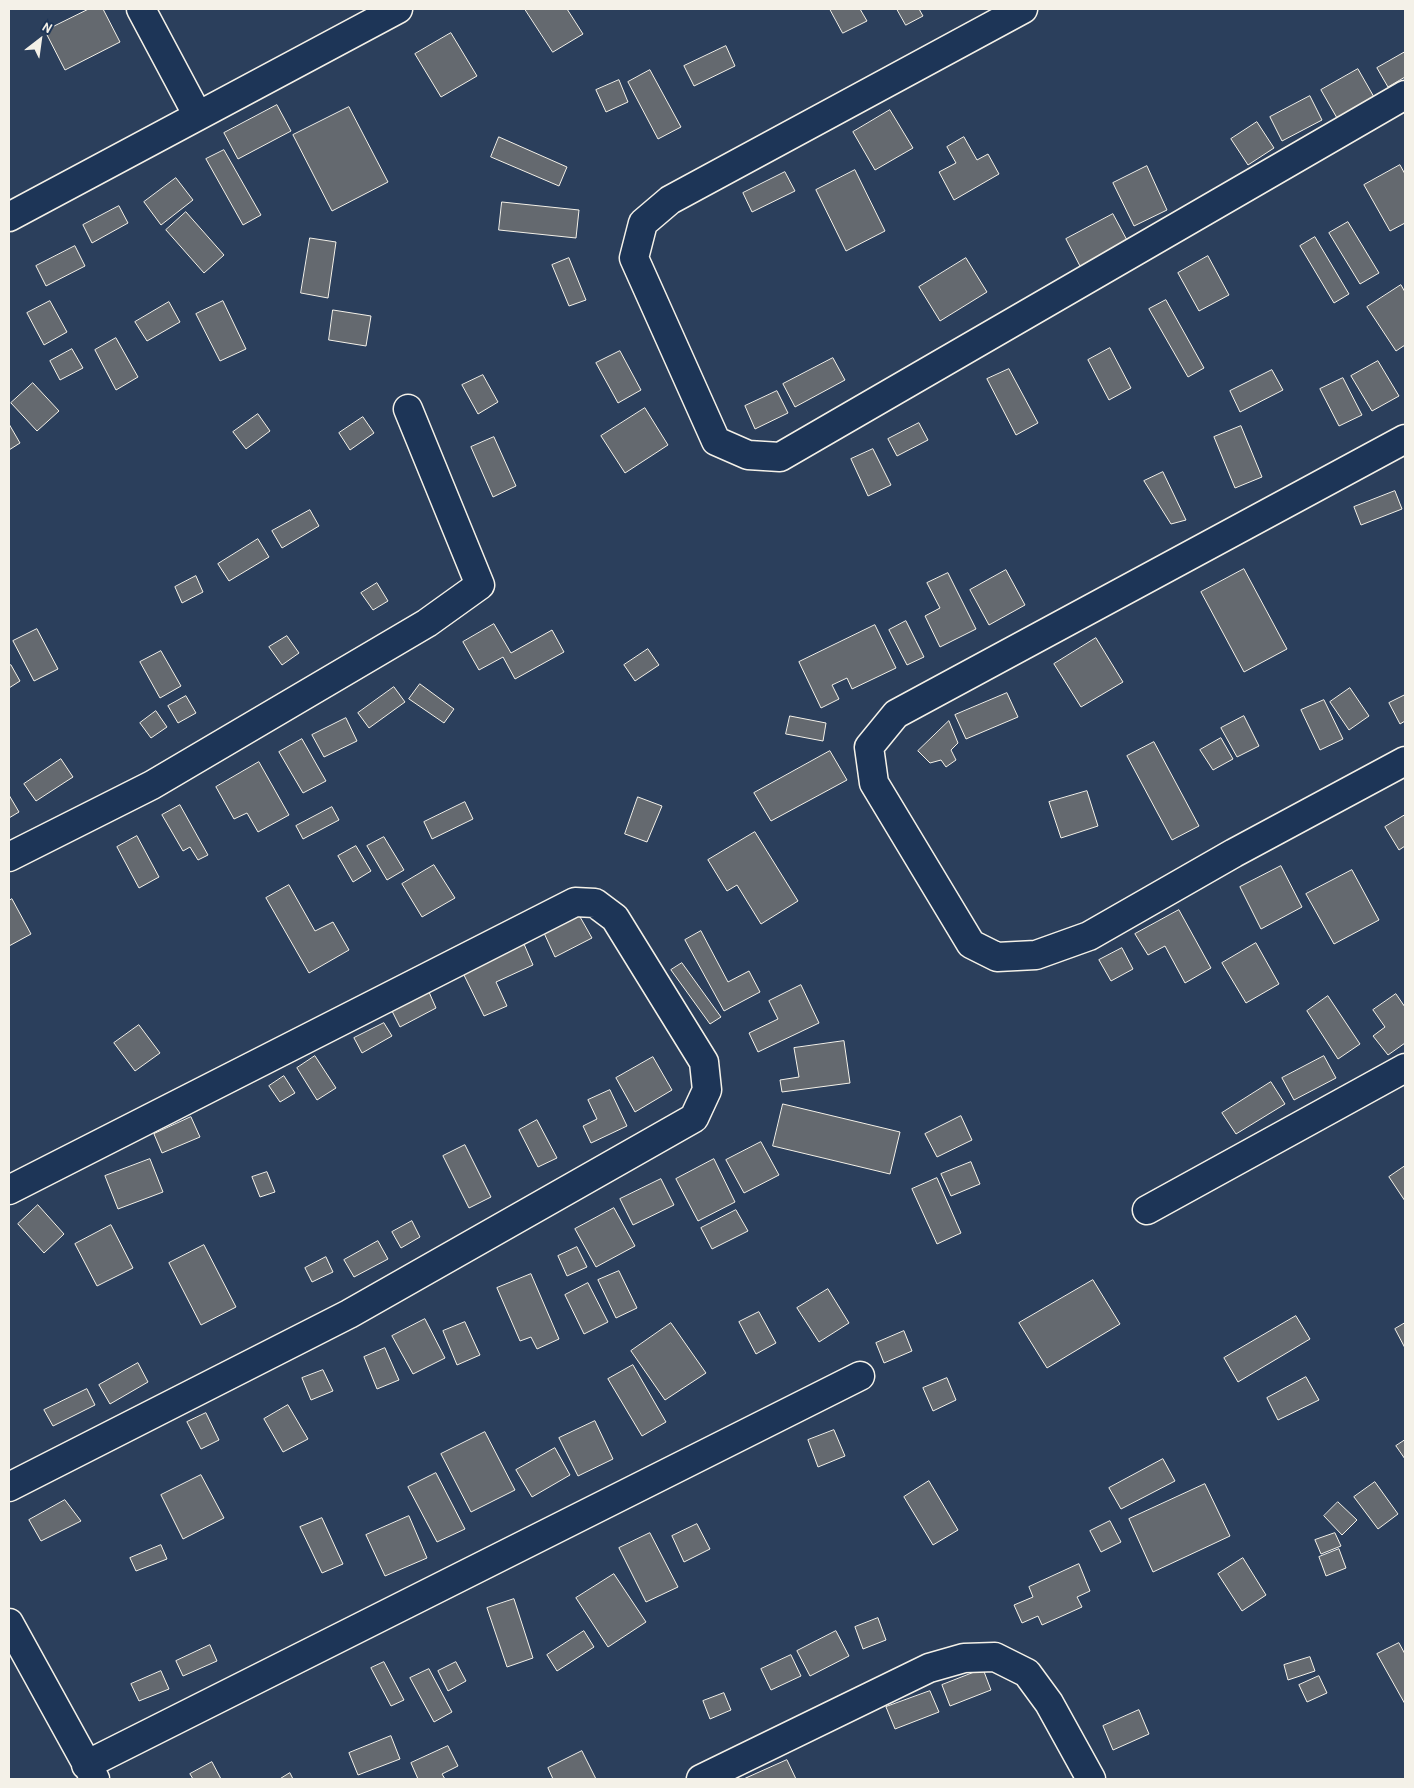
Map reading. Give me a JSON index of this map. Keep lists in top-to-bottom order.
{
  "north": "top right"
}
